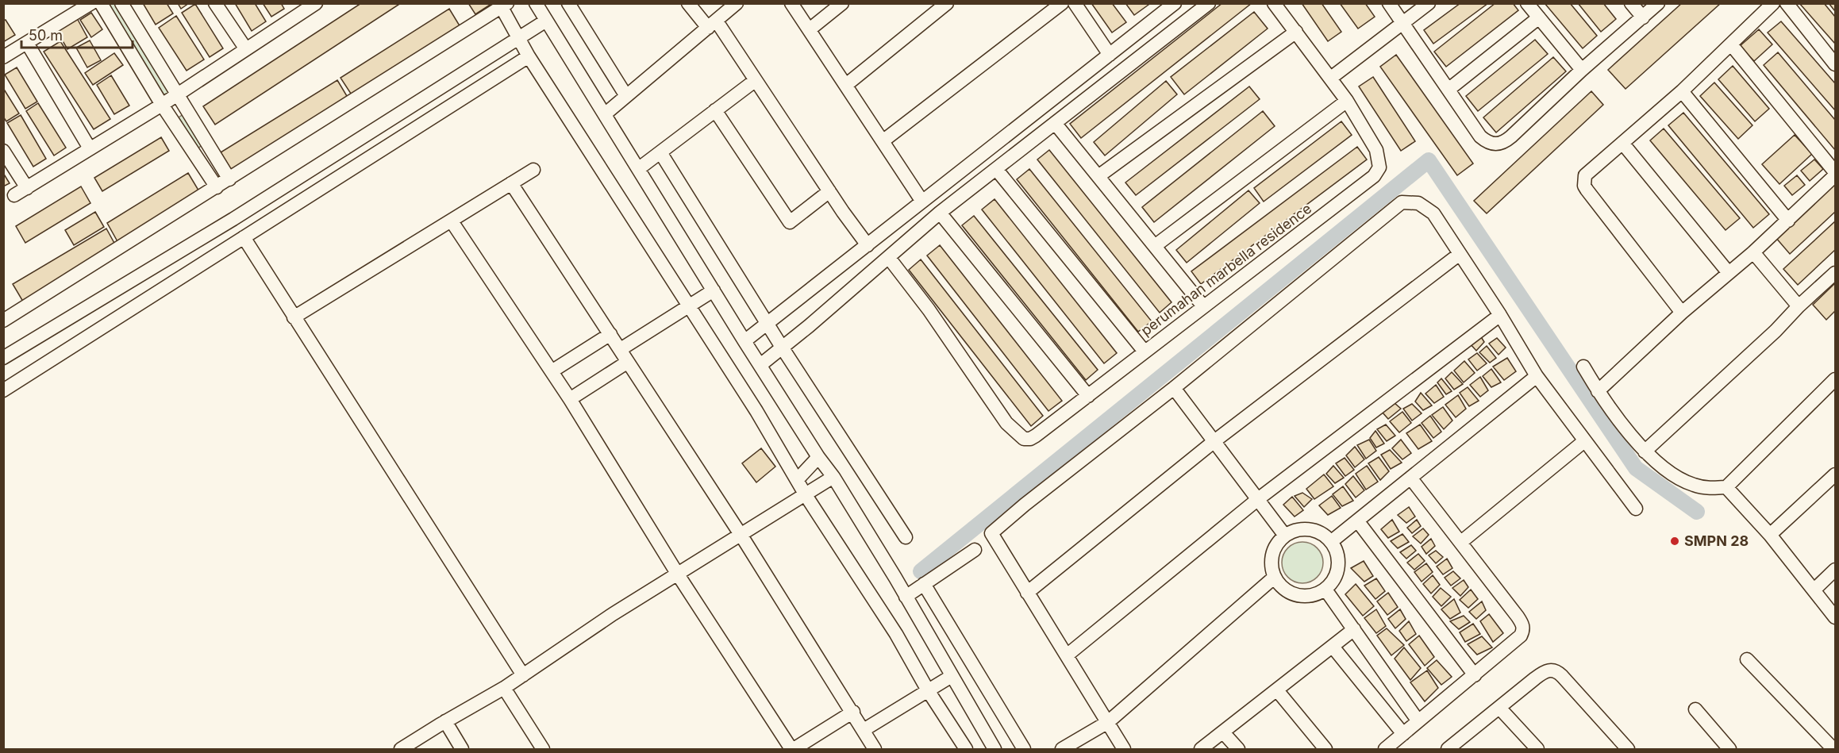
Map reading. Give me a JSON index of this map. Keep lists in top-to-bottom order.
{
  "streets": {
    "street": ["perumahan marbella residence"]
  },
  "places": ["SMPN 28"],
  "scale_bar": "50 m"
}
